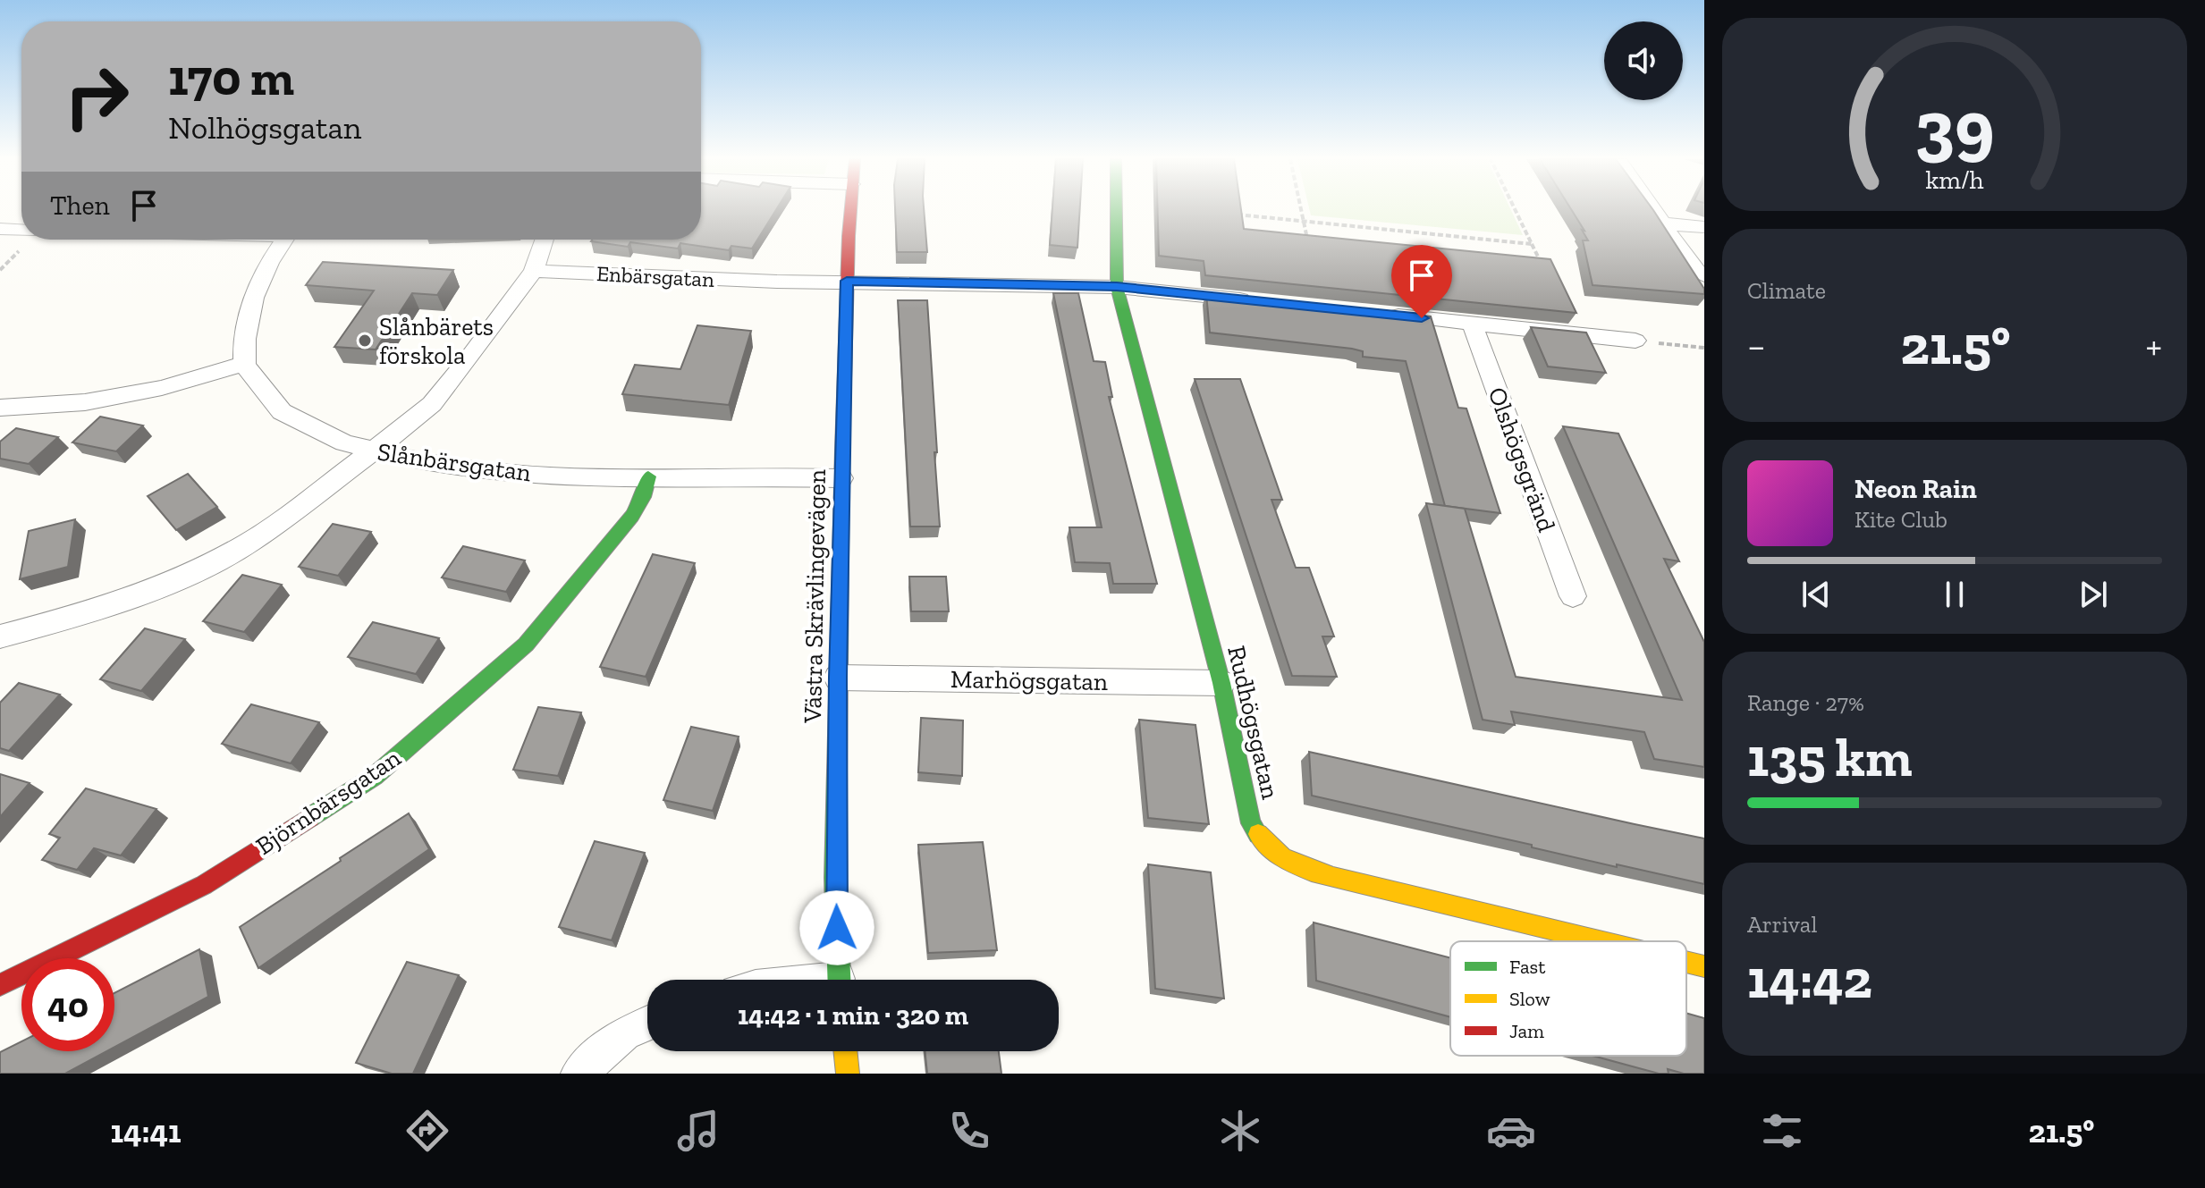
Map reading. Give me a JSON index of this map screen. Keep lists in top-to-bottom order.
{
  "streets": {
    "street": [
      "Enbärsgatan",
      "Olshögsgränd",
      "Slånbärsgatan",
      "Västra Skrävlingevägen",
      "Marhögsgatan",
      "Rudhögsgatan",
      "Björnbärsgatan"
    ]
  },
  "crossings": [
    ["Enbärsgatan", "Västra Skrävlingevägen"],
    ["Enbärsgatan", "Rudhögsgatan"],
    ["Slånbärsgatan", "Västra Skrävlingevägen"],
    ["Slånbärsgatan", "Björnbärsgatan"],
    ["Västra Skrävlingevägen", "Marhögsgatan"],
    ["Marhögsgatan", "Rudhögsgatan"]
  ],
  "places": ["Slånbärets förskola"],
  "legend": ["Fast", "Slow", "Jam"],
  "page": {
    "turn": ["170 m", "Nolhögsgatan"],
    "then": "Then",
    "tile": [
      "Climate",
      ["Range · 27%", "135 km"],
      ["Arrival", "14:42"]
    ],
    "heat": ["−", "21.5°", "+"],
    "song": ["Neon Rain", "Kite Club"],
    "limit": "40",
    "trip": "14:42 · 1 min · 320 m",
    "tabs": ["14:41", "21.5°"],
    "gauge": ["39", "km/h"]
  }
}
